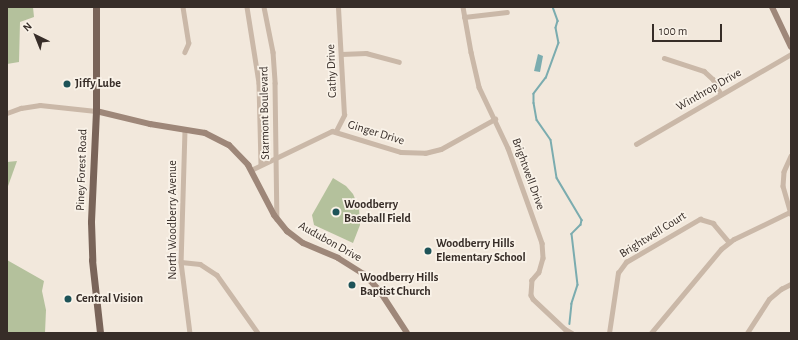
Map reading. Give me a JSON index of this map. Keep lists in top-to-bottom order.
{
  "streets": {
    "main road": ["Piney Forest Road"],
    "street": [
      "Cathy Drive",
      "Winthrop Drive",
      "Starmont Boulevard",
      "Ginger Drive",
      "Brightwell Drive",
      "North Woodberry Avenue",
      "Brightwell Court",
      "Audubon Drive"
    ]
  },
  "crossings": [
    ["Cathy Drive", "Ginger Drive"],
    ["Starmont Boulevard", "Ginger Drive"],
    ["Starmont Boulevard", "Audubon Drive"],
    ["Ginger Drive", "Brightwell Drive"],
    ["Ginger Drive", "Audubon Drive"],
    ["Piney Forest Road", "Audubon Drive"],
    ["North Woodberry Avenue", "Audubon Drive"]
  ],
  "places": [
    "Jiffy Lube",
    "Woodberry Baseball Field",
    "Woodberry Hills Elementary School",
    "Woodberry Hills Baptist Church",
    "Central Vision"
  ],
  "scale_bar": "100 m",
  "north": "top left"
}
